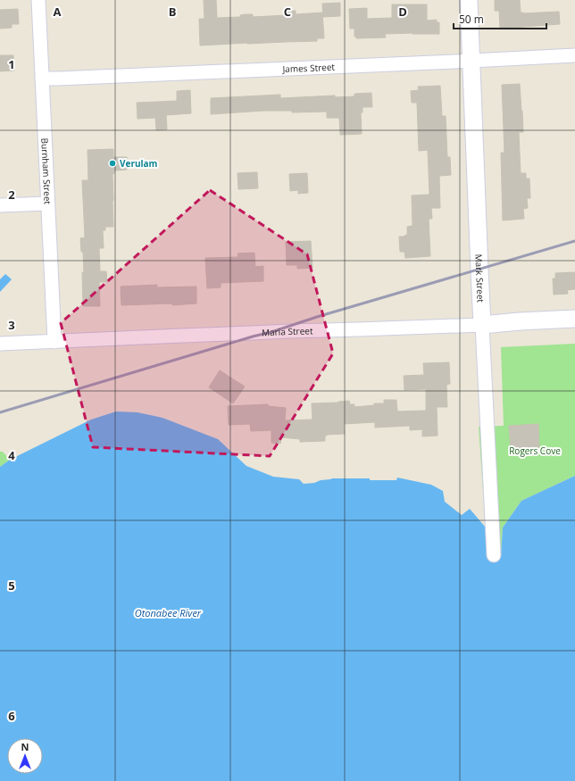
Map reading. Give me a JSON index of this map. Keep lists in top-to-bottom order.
{
  "streets": {
    "street": [
      "James Street",
      "Burnham Street",
      "Mark Street",
      "Maria Street"
    ]
  },
  "crossings": [
    ["James Street", "Burnham Street"],
    ["James Street", "Mark Street"],
    ["Burnham Street", "Maria Street"],
    ["Mark Street", "Maria Street"]
  ],
  "water": ["Otonabee River"],
  "parks": ["Rogers Cove"],
  "places": ["Verulam"],
  "scale_bar": "50 m",
  "north": "top",
  "grid": {
    "columns": [
      "A",
      "B",
      "C",
      "D"
    ],
    "rows": [
      "1",
      "2",
      "3",
      "4",
      "5",
      "6"
    ]
  }
}
